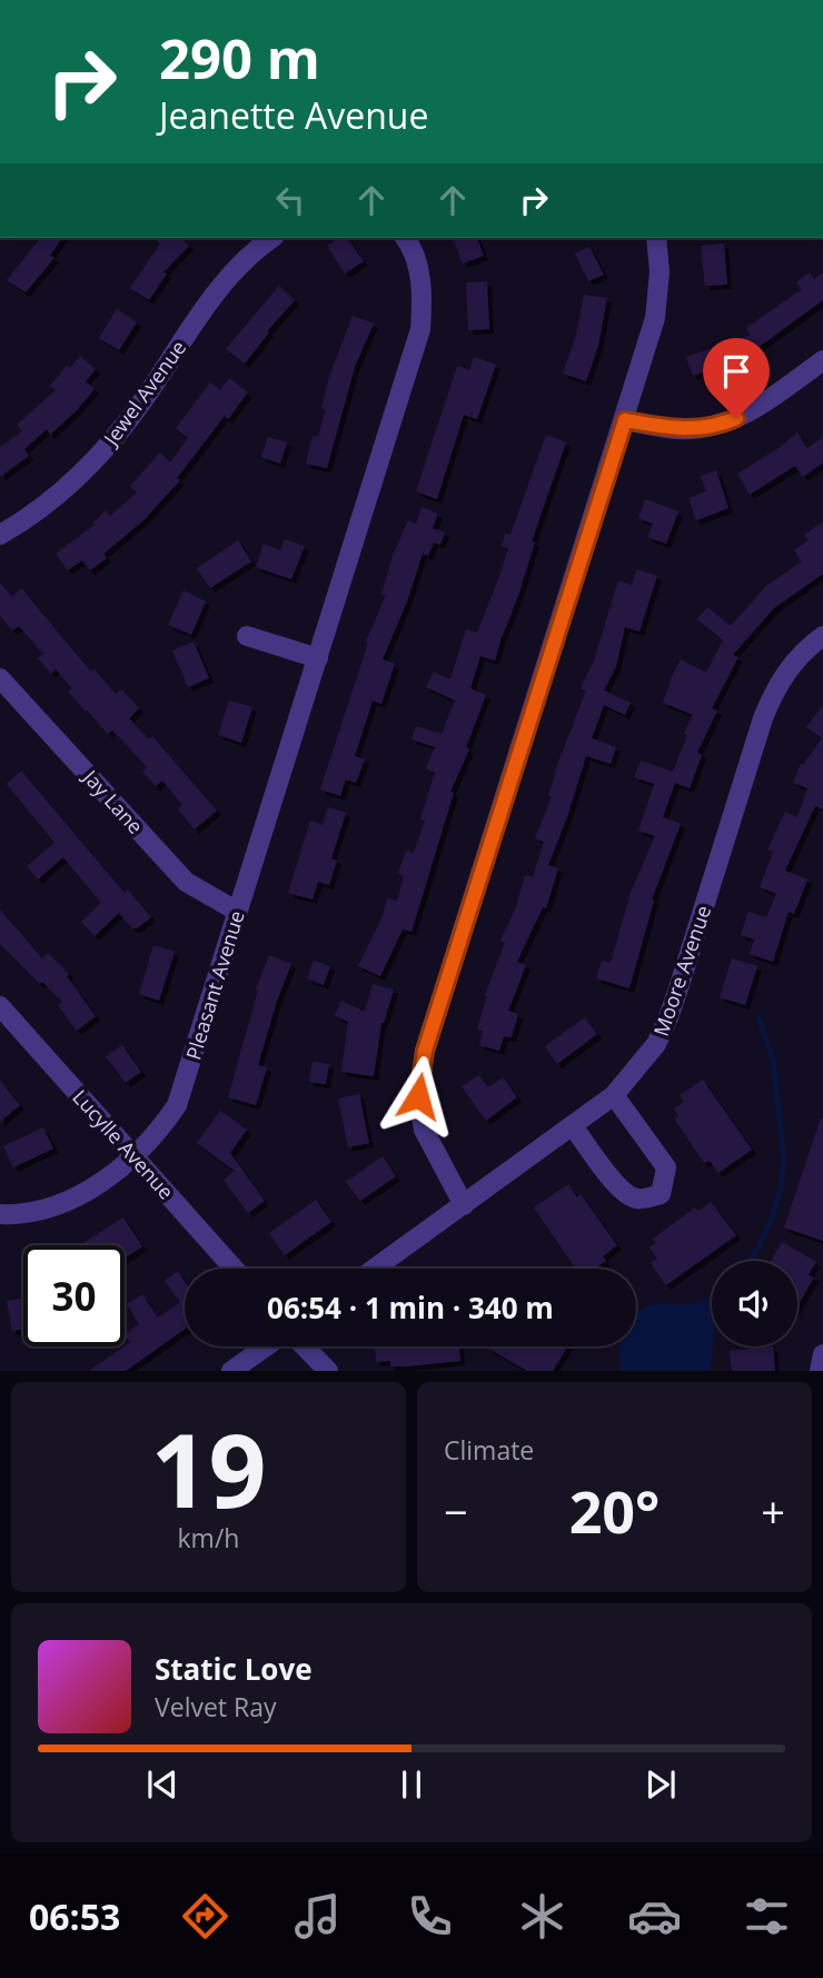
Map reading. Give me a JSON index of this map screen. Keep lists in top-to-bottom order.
{
  "streets": {
    "street": [
      "Jewel Avenue",
      "Jay Lane",
      "Moore Avenue",
      "Pleasant Avenue",
      "Lucylle Avenue"
    ]
  },
  "crossings": [
    ["Jay Lane", "Pleasant Avenue"],
    ["Pleasant Avenue", "Lucylle Avenue"]
  ],
  "page": {
    "turn": ["290 m", "Jeanette Avenue"],
    "limit": "30",
    "trip": "06:54 · 1 min · 340 m",
    "tile": [
      ["19", "km/h"],
      "Climate"
    ],
    "heat": ["−", "20°", "+"],
    "song": ["Static Love", "Velvet Ray"],
    "tabs": "06:53"
  }
}
